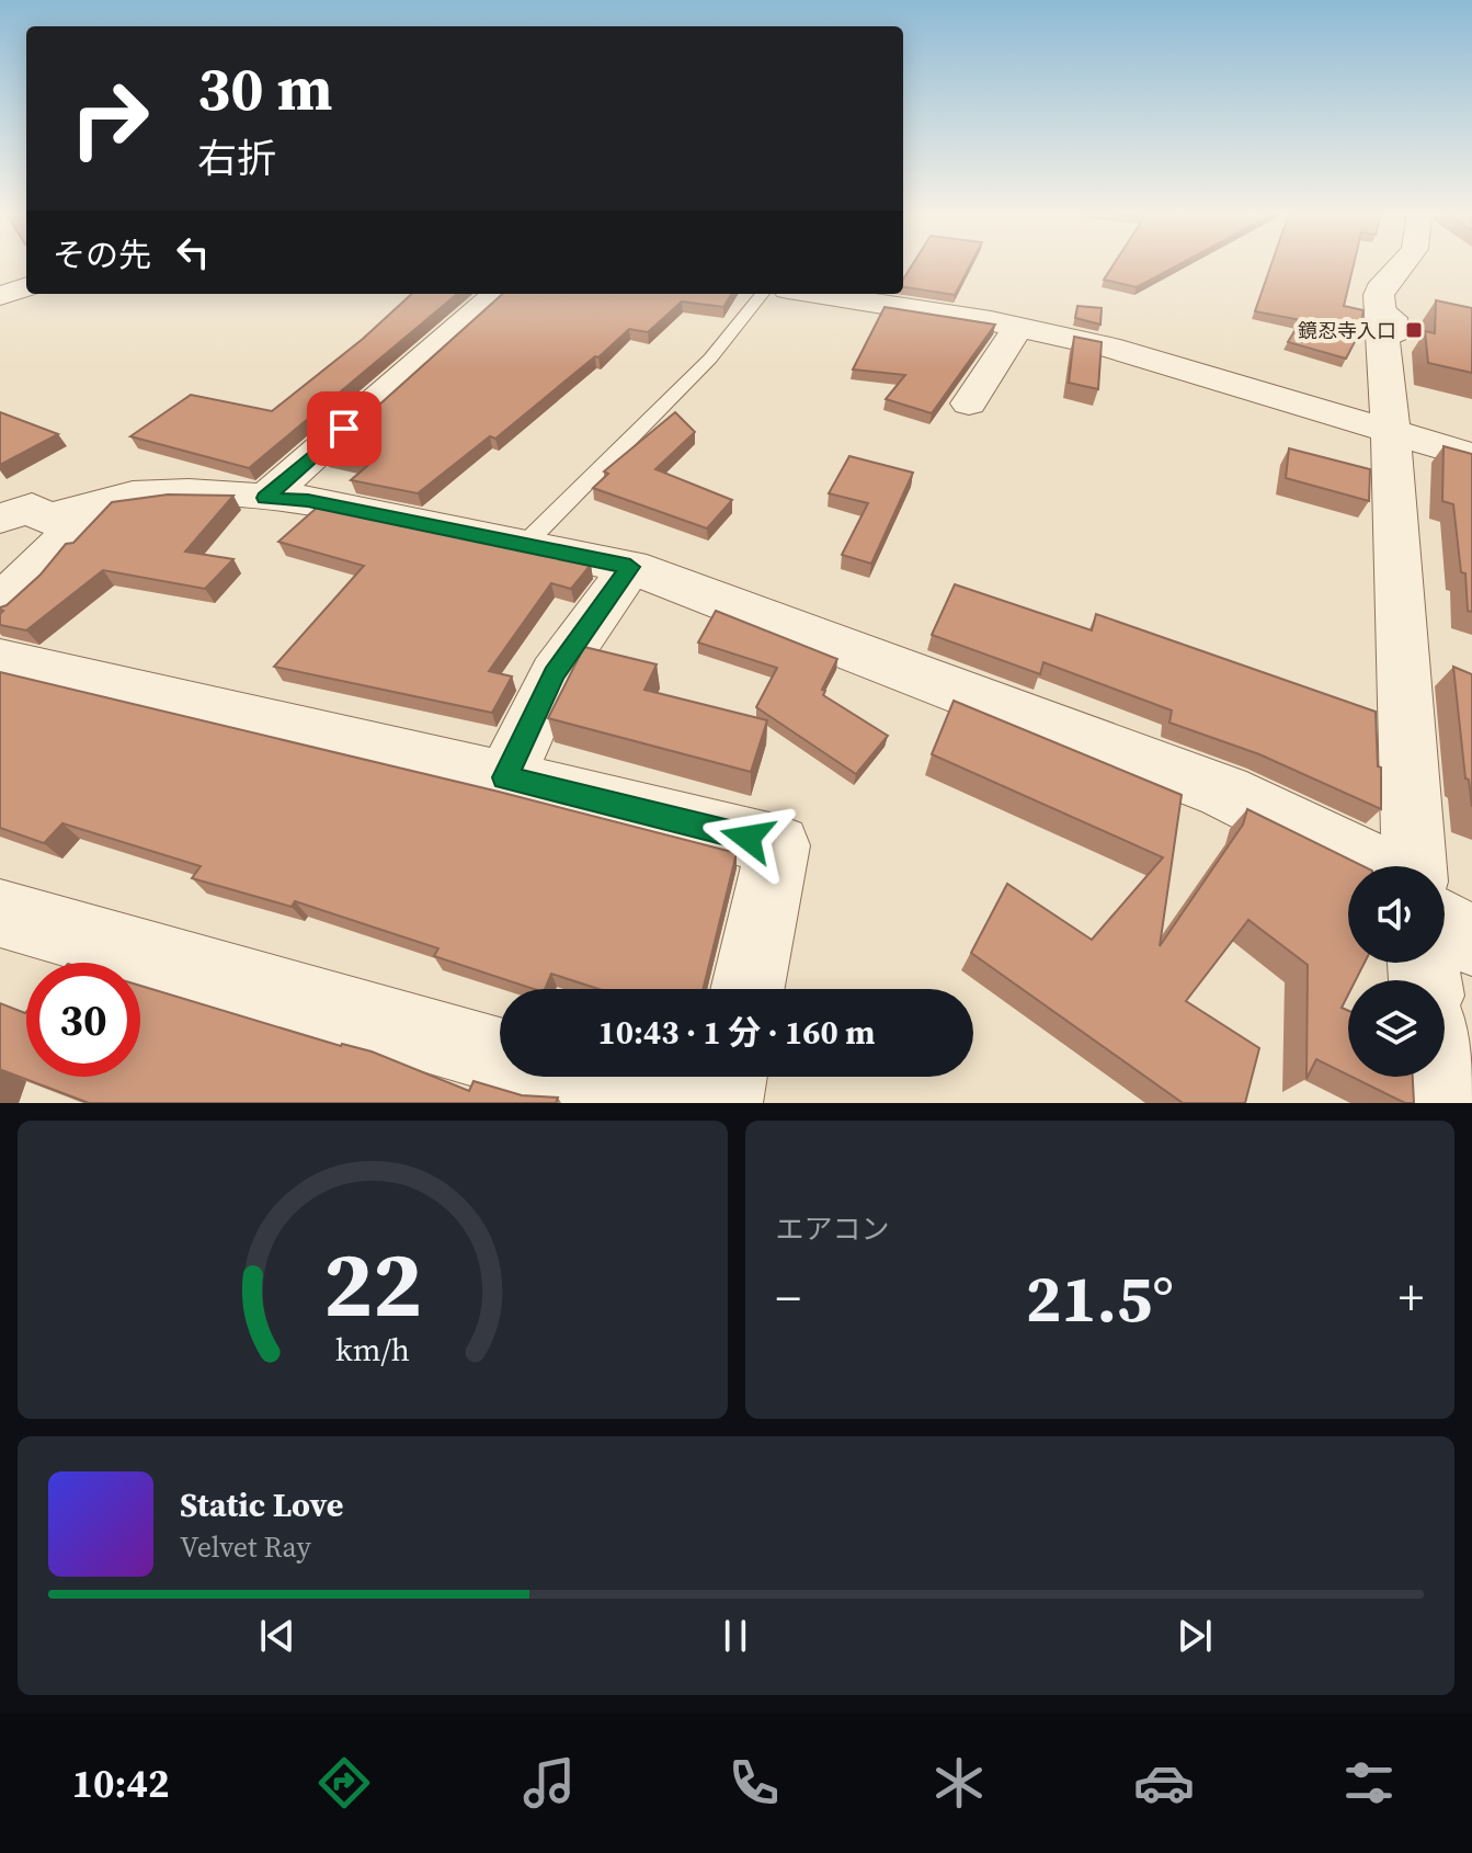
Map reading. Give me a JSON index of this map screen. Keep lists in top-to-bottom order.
{
  "places": {
    "transit": ["鏡忍寺入口"]
  },
  "page": {
    "turn": ["30 m", "右折"],
    "then": "その先",
    "limit": "30",
    "trip": "10:43 · 1 分 · 160 m",
    "tile": "エアコン",
    "heat": ["−", "21.5°", "+"],
    "song": ["Static Love", "Velvet Ray"],
    "tabs": "10:42",
    "gauge": ["22", "km/h"]
  }
}
